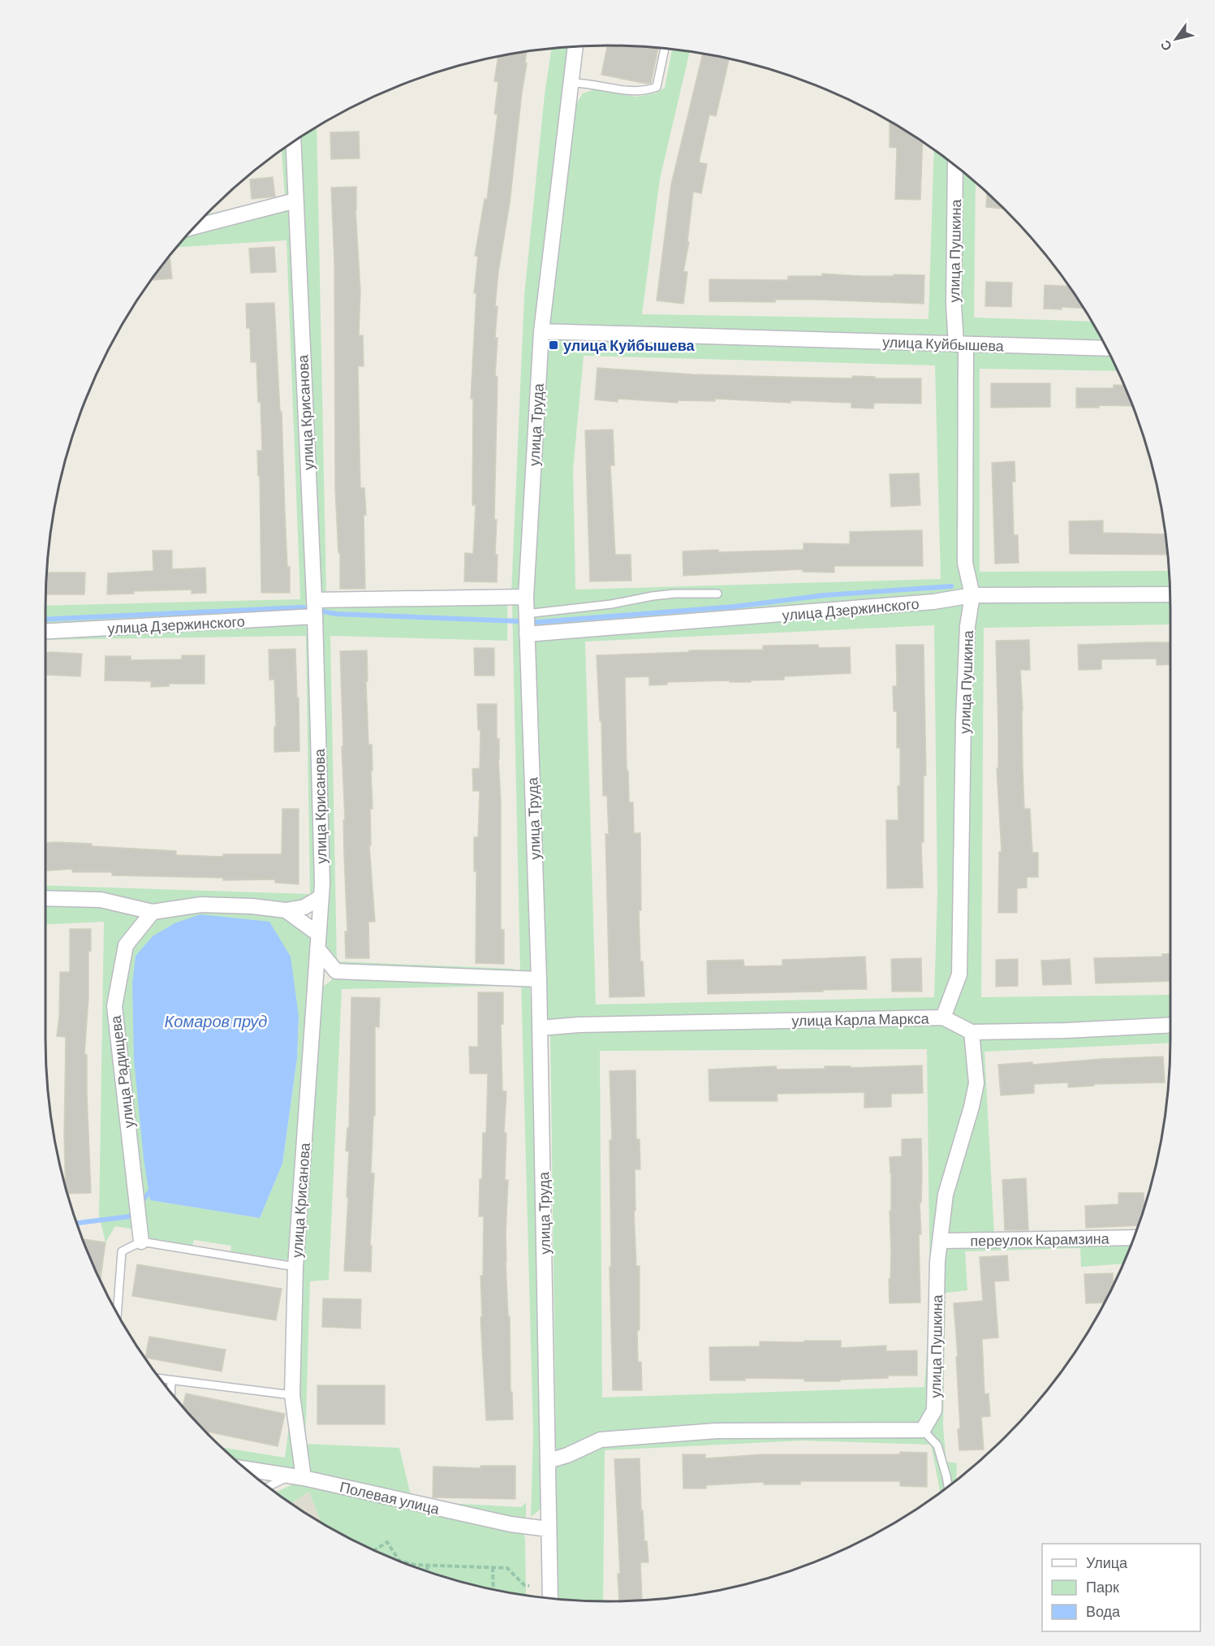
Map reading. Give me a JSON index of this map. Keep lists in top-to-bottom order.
{
  "streets": {
    "street": [
      "улица Пушкина",
      "улица Куйбышева",
      "улица Крисанова",
      "улица Труда",
      "улица Дзержинского",
      "улица Карла Маркса",
      "улица Радищева",
      "переулок Карамзина",
      "Полевая улица"
    ]
  },
  "crossings": [
    ["улица Пушкина", "улица Куйбышева"],
    ["улица Пушкина", "улица Дзержинского"],
    ["улица Пушкина", "улица Карла Маркса"],
    ["улица Пушкина", "переулок Карамзина"],
    ["улица Куйбышева", "улица Труда"],
    ["улица Крисанова", "улица Дзержинского"],
    ["улица Крисанова", "Полевая улица"],
    ["улица Труда", "улица Дзержинского"],
    ["улица Труда", "улица Карла Маркса"],
    ["улица Труда", "Полевая улица"]
  ],
  "water": ["Комаров пруд"],
  "places": {
    "transit": ["улица Куйбышева"]
  },
  "legend": ["Улица", "Парк", "Вода"],
  "north": "bottom left"
}
